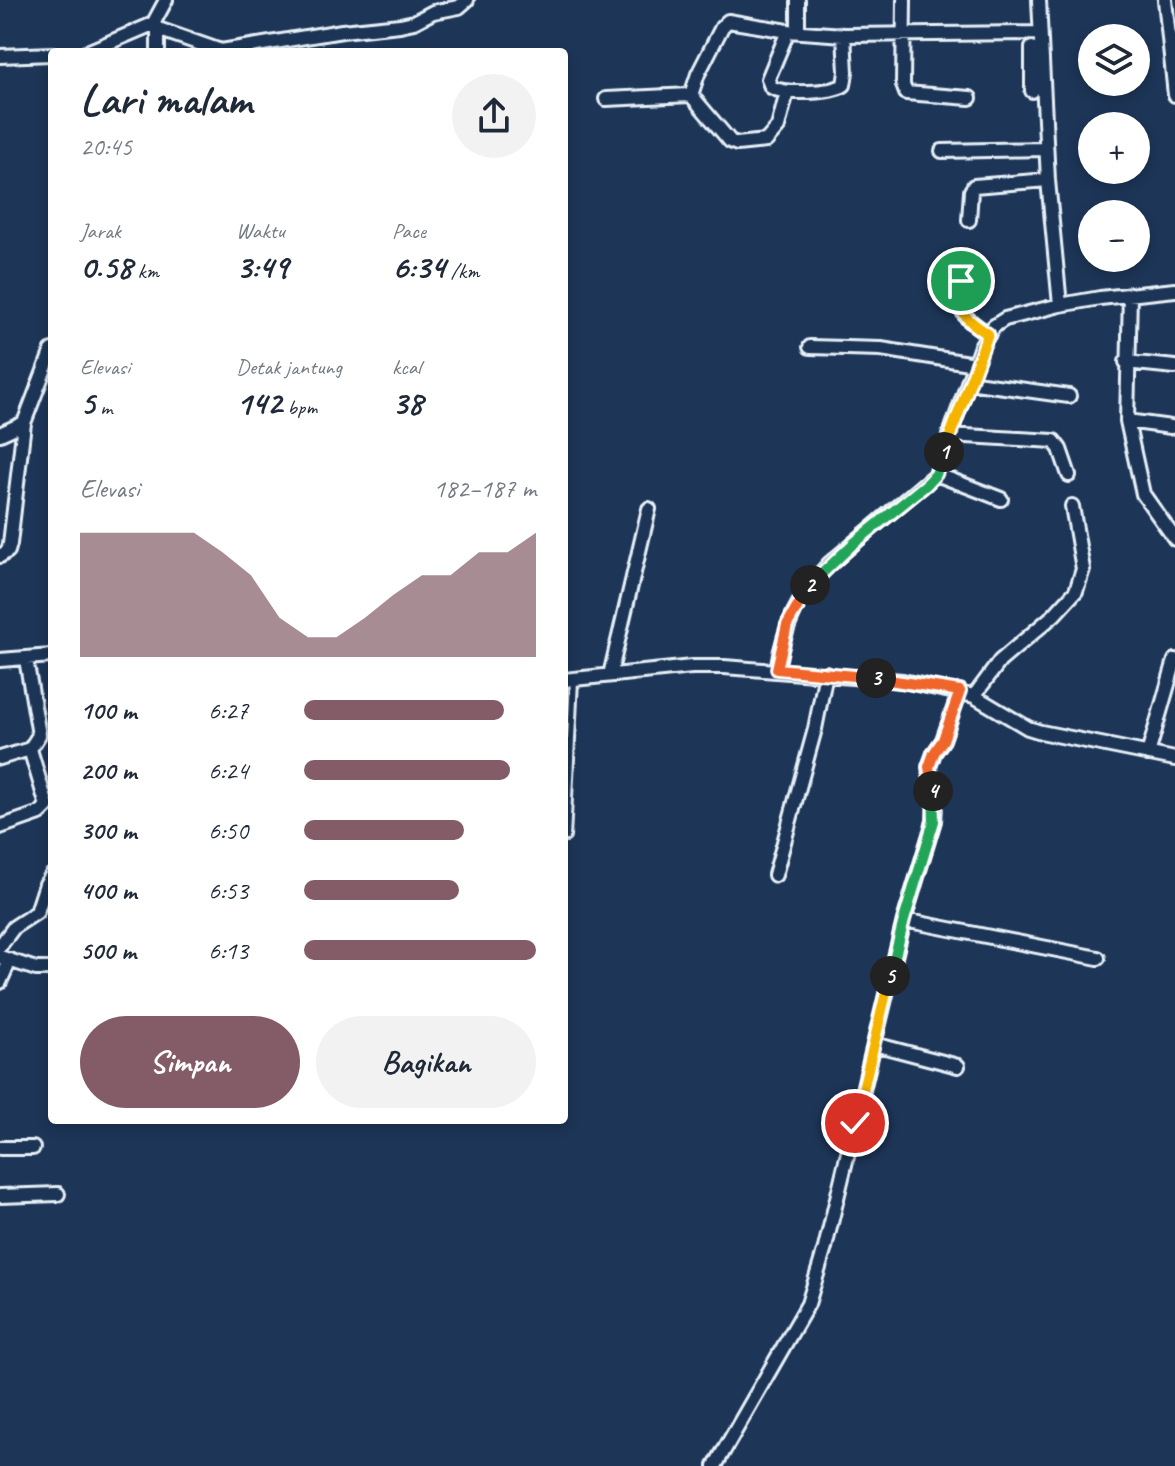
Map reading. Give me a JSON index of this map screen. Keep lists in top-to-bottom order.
{
  "page": {
    "map_buttons": ["+", "−"],
    "heading": ["Lari malam", "20:45"],
    "stats": [
      ["Jarak", "0.58 km"],
      ["Waktu", "3:49"],
      ["Pace", "6:34 /km"],
      ["Elevasi", "5 m"],
      ["Detak jantung", "142 bpm"],
      ["kcal", "38"]
    ],
    "pins": [
      "1",
      "2",
      "3",
      "4",
      "5"
    ],
    "chart": ["Elevasi", "182–187 m"],
    "list": [
      {
        "name": "100 m",
        "note": "6:27"
      },
      {
        "name": "200 m",
        "note": "6:24"
      },
      {
        "name": "300 m",
        "note": "6:50"
      },
      {
        "name": "400 m",
        "note": "6:53"
      },
      {
        "name": "500 m",
        "note": "6:13"
      }
    ],
    "buttons": ["Simpan", "Bagikan"]
  }
}
